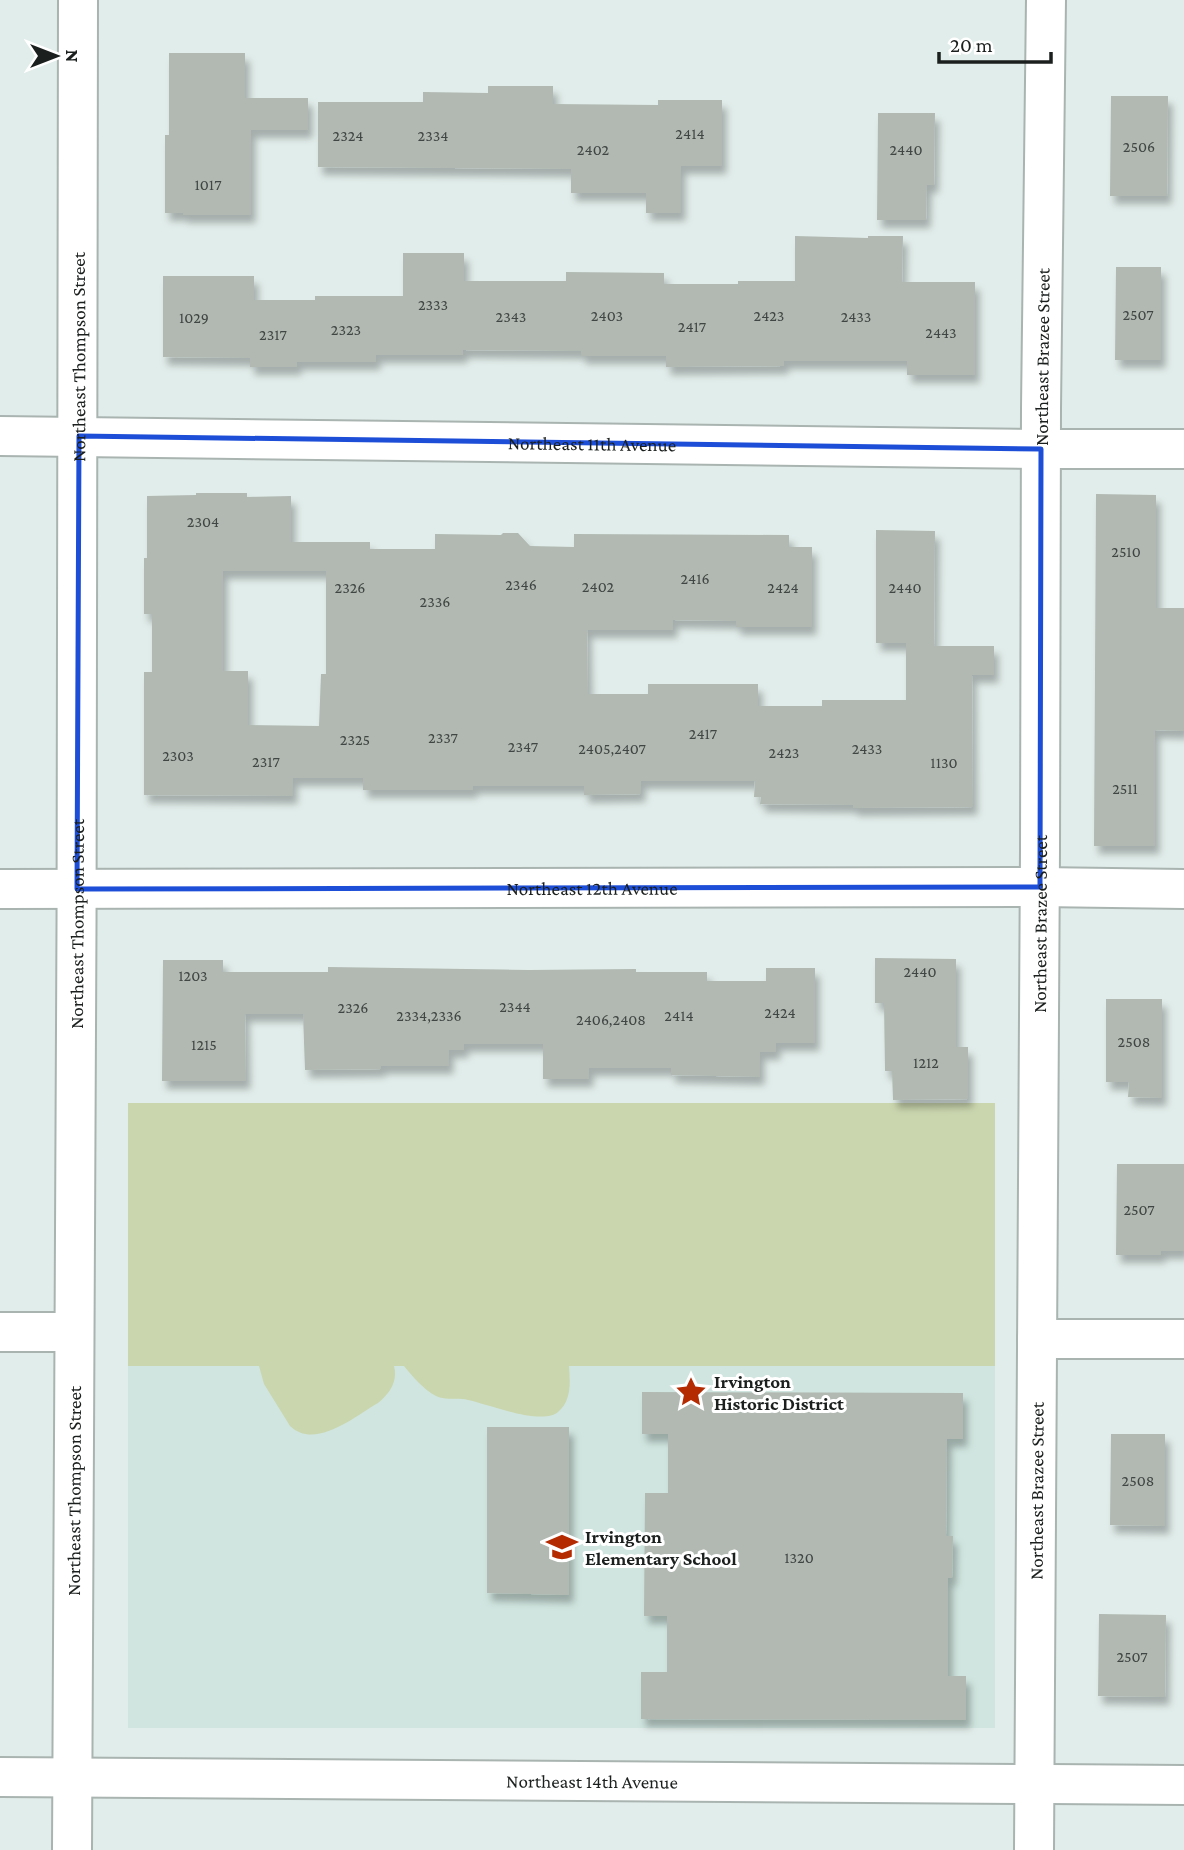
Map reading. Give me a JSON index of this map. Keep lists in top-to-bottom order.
{
  "streets": {
    "street": [
      "Northeast Thompson Street",
      "Northeast Brazee Street",
      "Northeast 11th Avenue",
      "Northeast 12th Avenue",
      "Northeast 14th Avenue"
    ]
  },
  "crossings": [
    ["Northeast Thompson Street", "Northeast 11th Avenue"],
    ["Northeast Thompson Street", "Northeast 12th Avenue"],
    ["Northeast Thompson Street", "Northeast 14th Avenue"],
    ["Northeast Brazee Street", "Northeast 11th Avenue"],
    ["Northeast Brazee Street", "Northeast 12th Avenue"],
    ["Northeast Brazee Street", "Northeast 14th Avenue"]
  ],
  "places": {
    "place": ["Irvington Historic District"],
    "school or university": ["Irvington Elementary School"]
  },
  "house_numbers": [
    "2414",
    "2324",
    "2334",
    "2506",
    "2402",
    "2440",
    "1017",
    "2333",
    "2507",
    "2403",
    "2423",
    "2343",
    "2433",
    "1029",
    "2417",
    "2323",
    "2443",
    "2317",
    "2304",
    "2510",
    "2416",
    "2346",
    "2402",
    "2326",
    "2424",
    "2440",
    "2336",
    "2417",
    "2337",
    "2325",
    "2347",
    "2405,2407",
    "2433",
    "2423",
    "2303",
    "2317",
    "1130",
    "2511",
    "2440",
    "1203",
    "2344",
    "2326",
    "2424",
    "2334,2336",
    "2414",
    "2406,2408",
    "2508",
    "1215",
    "1212",
    "2507",
    "2508",
    "1320",
    "2507"
  ],
  "scale_bar": "20 m",
  "north": "right"
}
